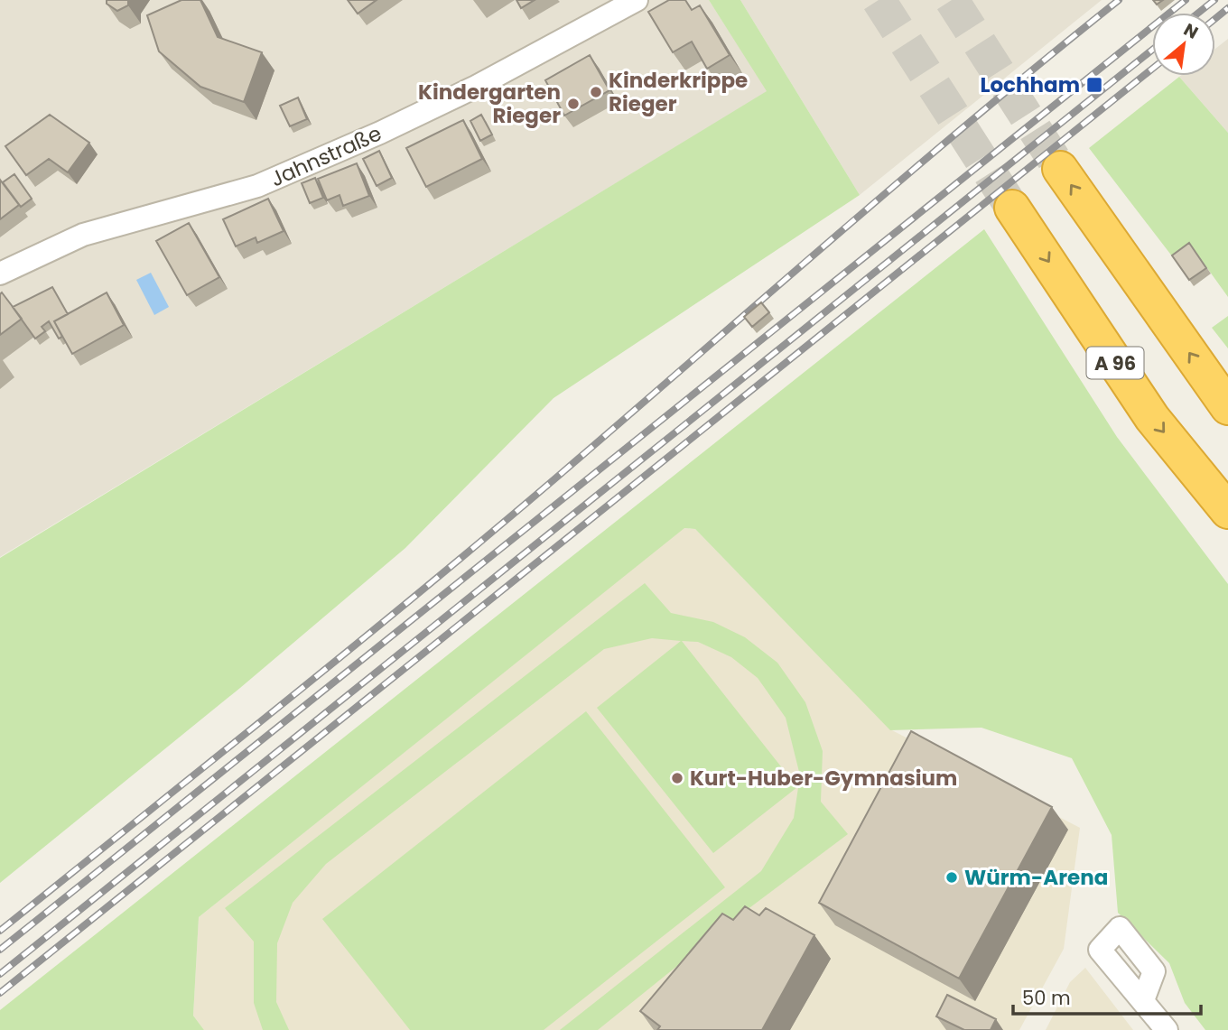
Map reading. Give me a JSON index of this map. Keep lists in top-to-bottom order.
{
  "streets": {
    "highway": ["A 96"],
    "street": ["Jahnstraße"]
  },
  "places": {
    "transit": ["Lochham"],
    "other": [
      "Kinderkrippe Rieger",
      "Kindergarten Rieger",
      "Kurt-Huber-Gymnasium",
      "Würm-Arena"
    ]
  },
  "scale_bar": "50 m",
  "north": "top right"
}
